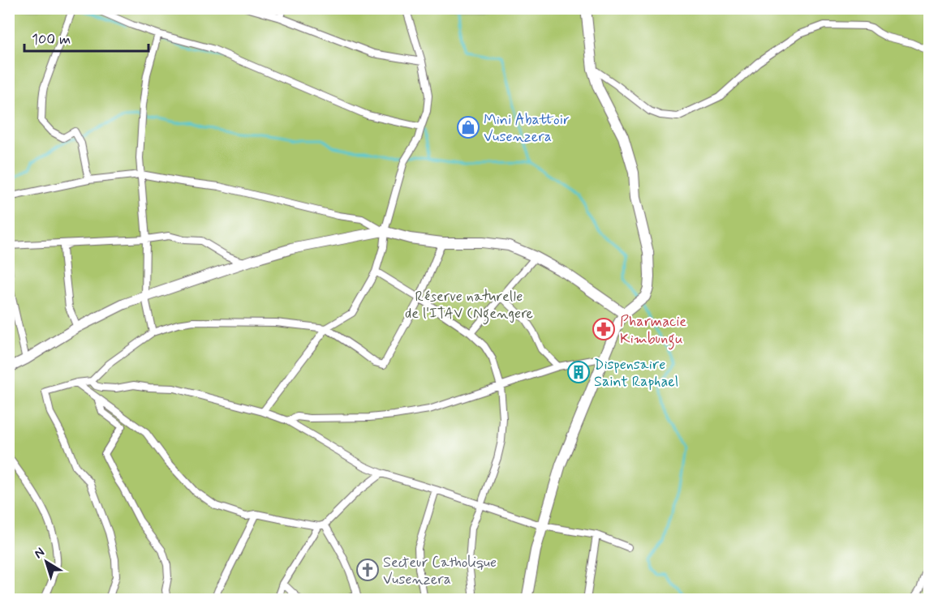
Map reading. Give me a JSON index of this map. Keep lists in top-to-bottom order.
{
  "parks": ["Réserve naturelle de l'ITAV (Ngengere"],
  "places": {
    "shop": ["Mini Abattoir Vusenzera"],
    "pharmacy": ["Pharmacie Kimbungu"],
    "building": ["Dispensaire Saint Raphael"],
    "church": ["Secteur Catholique Vusenzera"]
  },
  "scale_bar": "100 m",
  "north": "top left"
}
